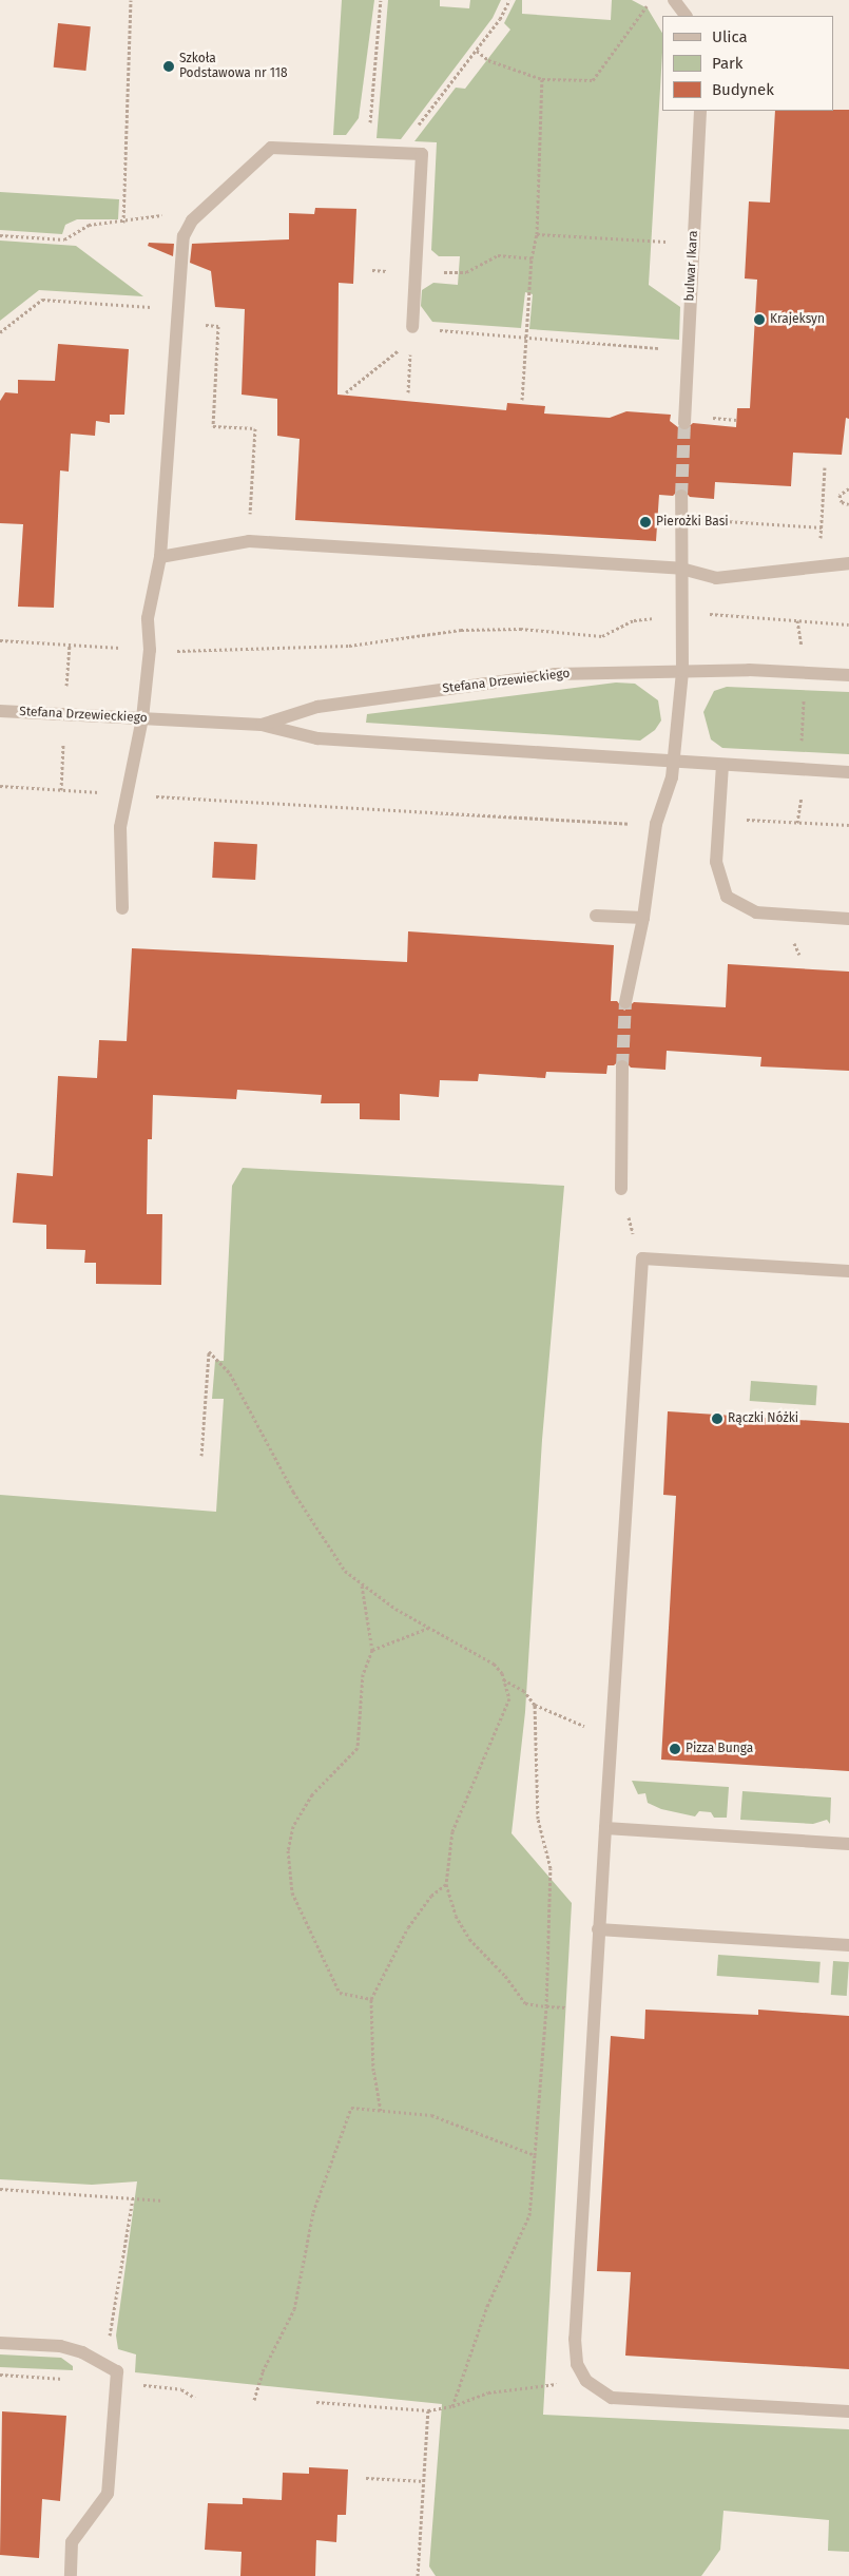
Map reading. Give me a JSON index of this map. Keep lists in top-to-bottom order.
{
  "streets": {
    "street": ["bulwar Ikara", "Stefana Drzewieckiego"]
  },
  "places": [
    "Szkoła Podstawowa nr 118",
    "Krajeksyn",
    "Pierożki Basi",
    "Rączki Nóżki",
    "Pizza Bunga"
  ],
  "legend": ["Ulica", "Park", "Budynek"]
}
